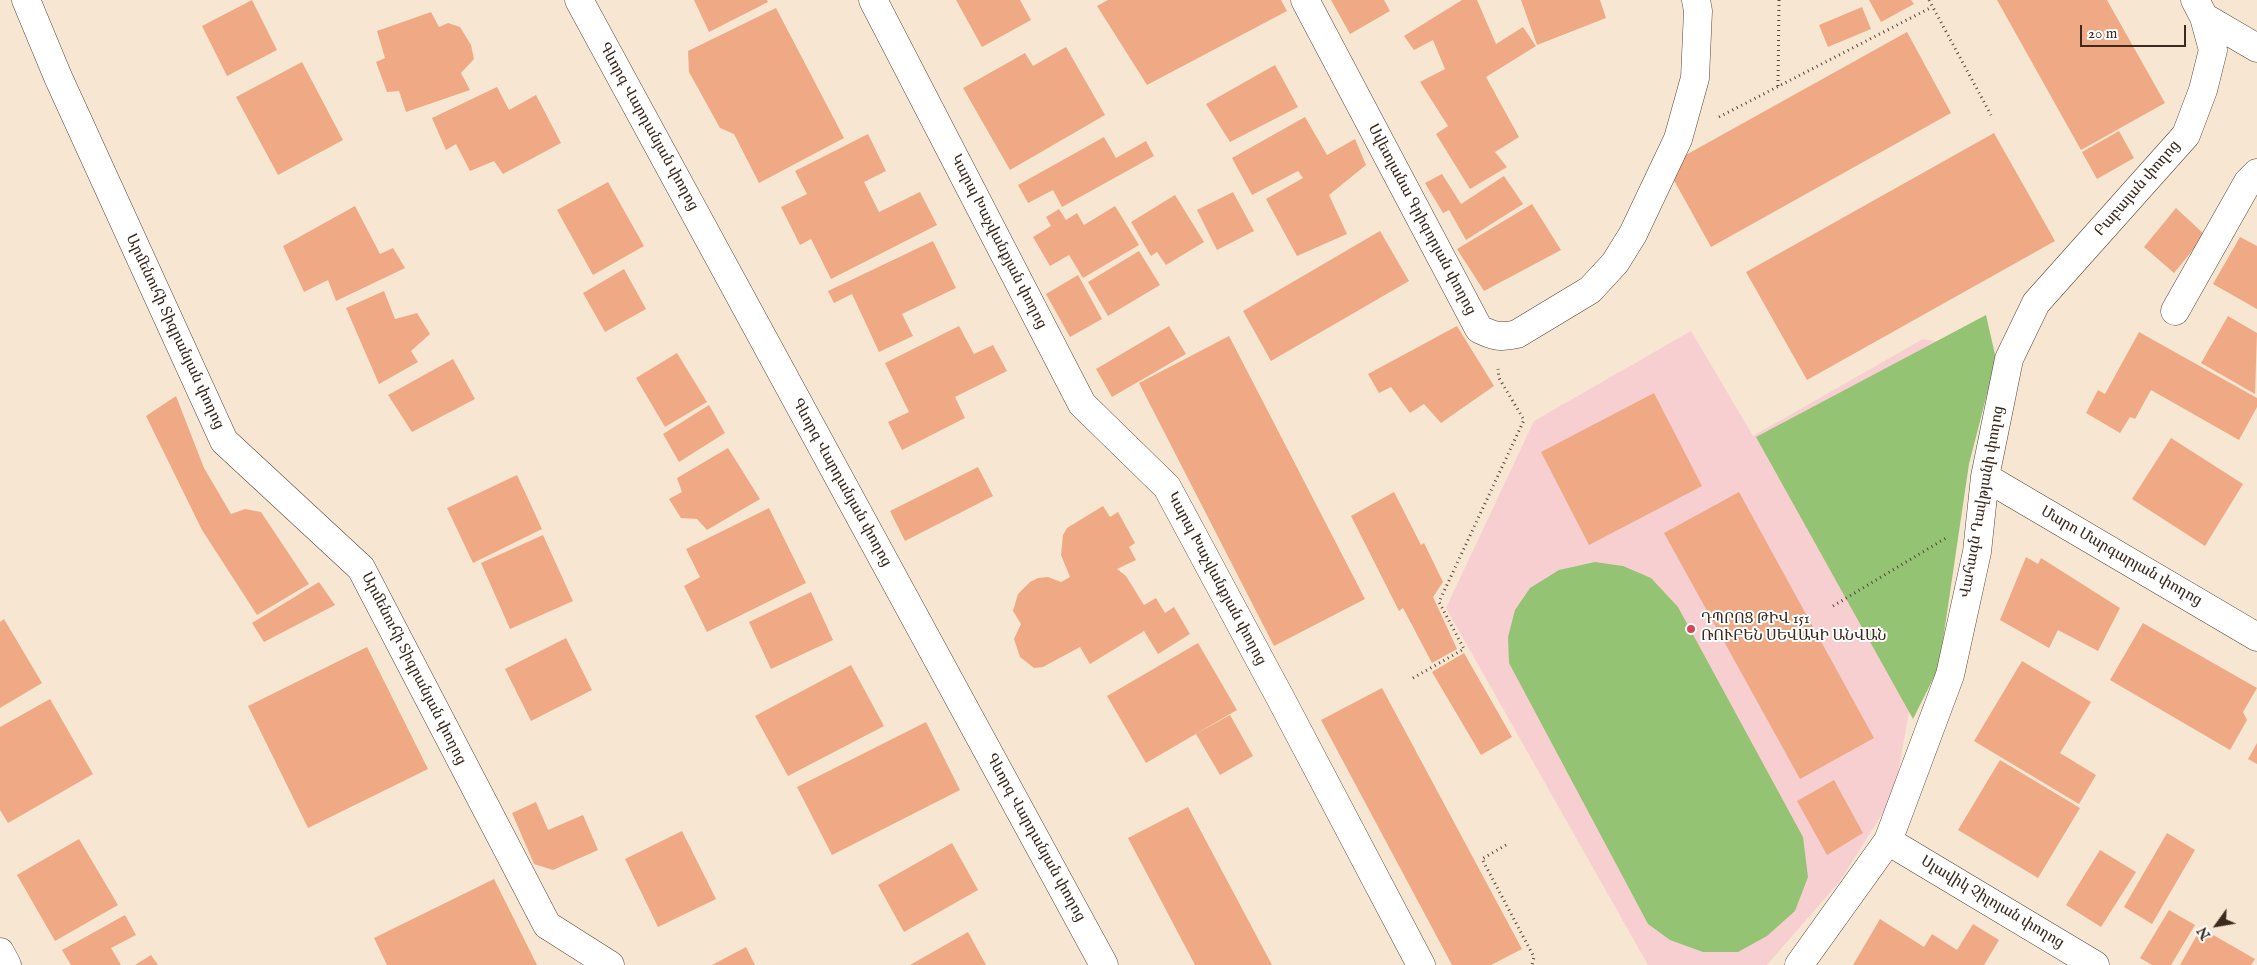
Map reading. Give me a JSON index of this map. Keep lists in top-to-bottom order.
{
  "streets": {
    "street": [
      "Գևորգ Վարդանյան փողոց",
      "Բաբայան փողոց",
      "Սվետլանա Գրիգորյան փողոց",
      "Կարպ Խաչվանքյան փողոց",
      "Արմենուհի Տիգրանյան փողոց",
      "Վահագն Դավթյանի փողոց",
      "Մարո Մարգարյան փողոց",
      "Սլավիկ Չիլոյան փողոց"
    ]
  },
  "crossings": [
    ["Բաբայան փողոց", "Վահագն Դավթյանի փողոց"],
    ["Վահագն Դավթյանի փողոց", "Մարո Մարգարյան փողոց"],
    ["Վահագն Դավթյանի փողոց", "Սլավիկ Չիլոյան փողոց"]
  ],
  "places": ["ԴՊՐՈՑ ԹԻՎ 151 ՌՈՒԲԵՆ ՍԵՎԱԿԻ ԱՆՎԱՆ"],
  "scale_bar": "20 m",
  "north": "bottom left"
}
